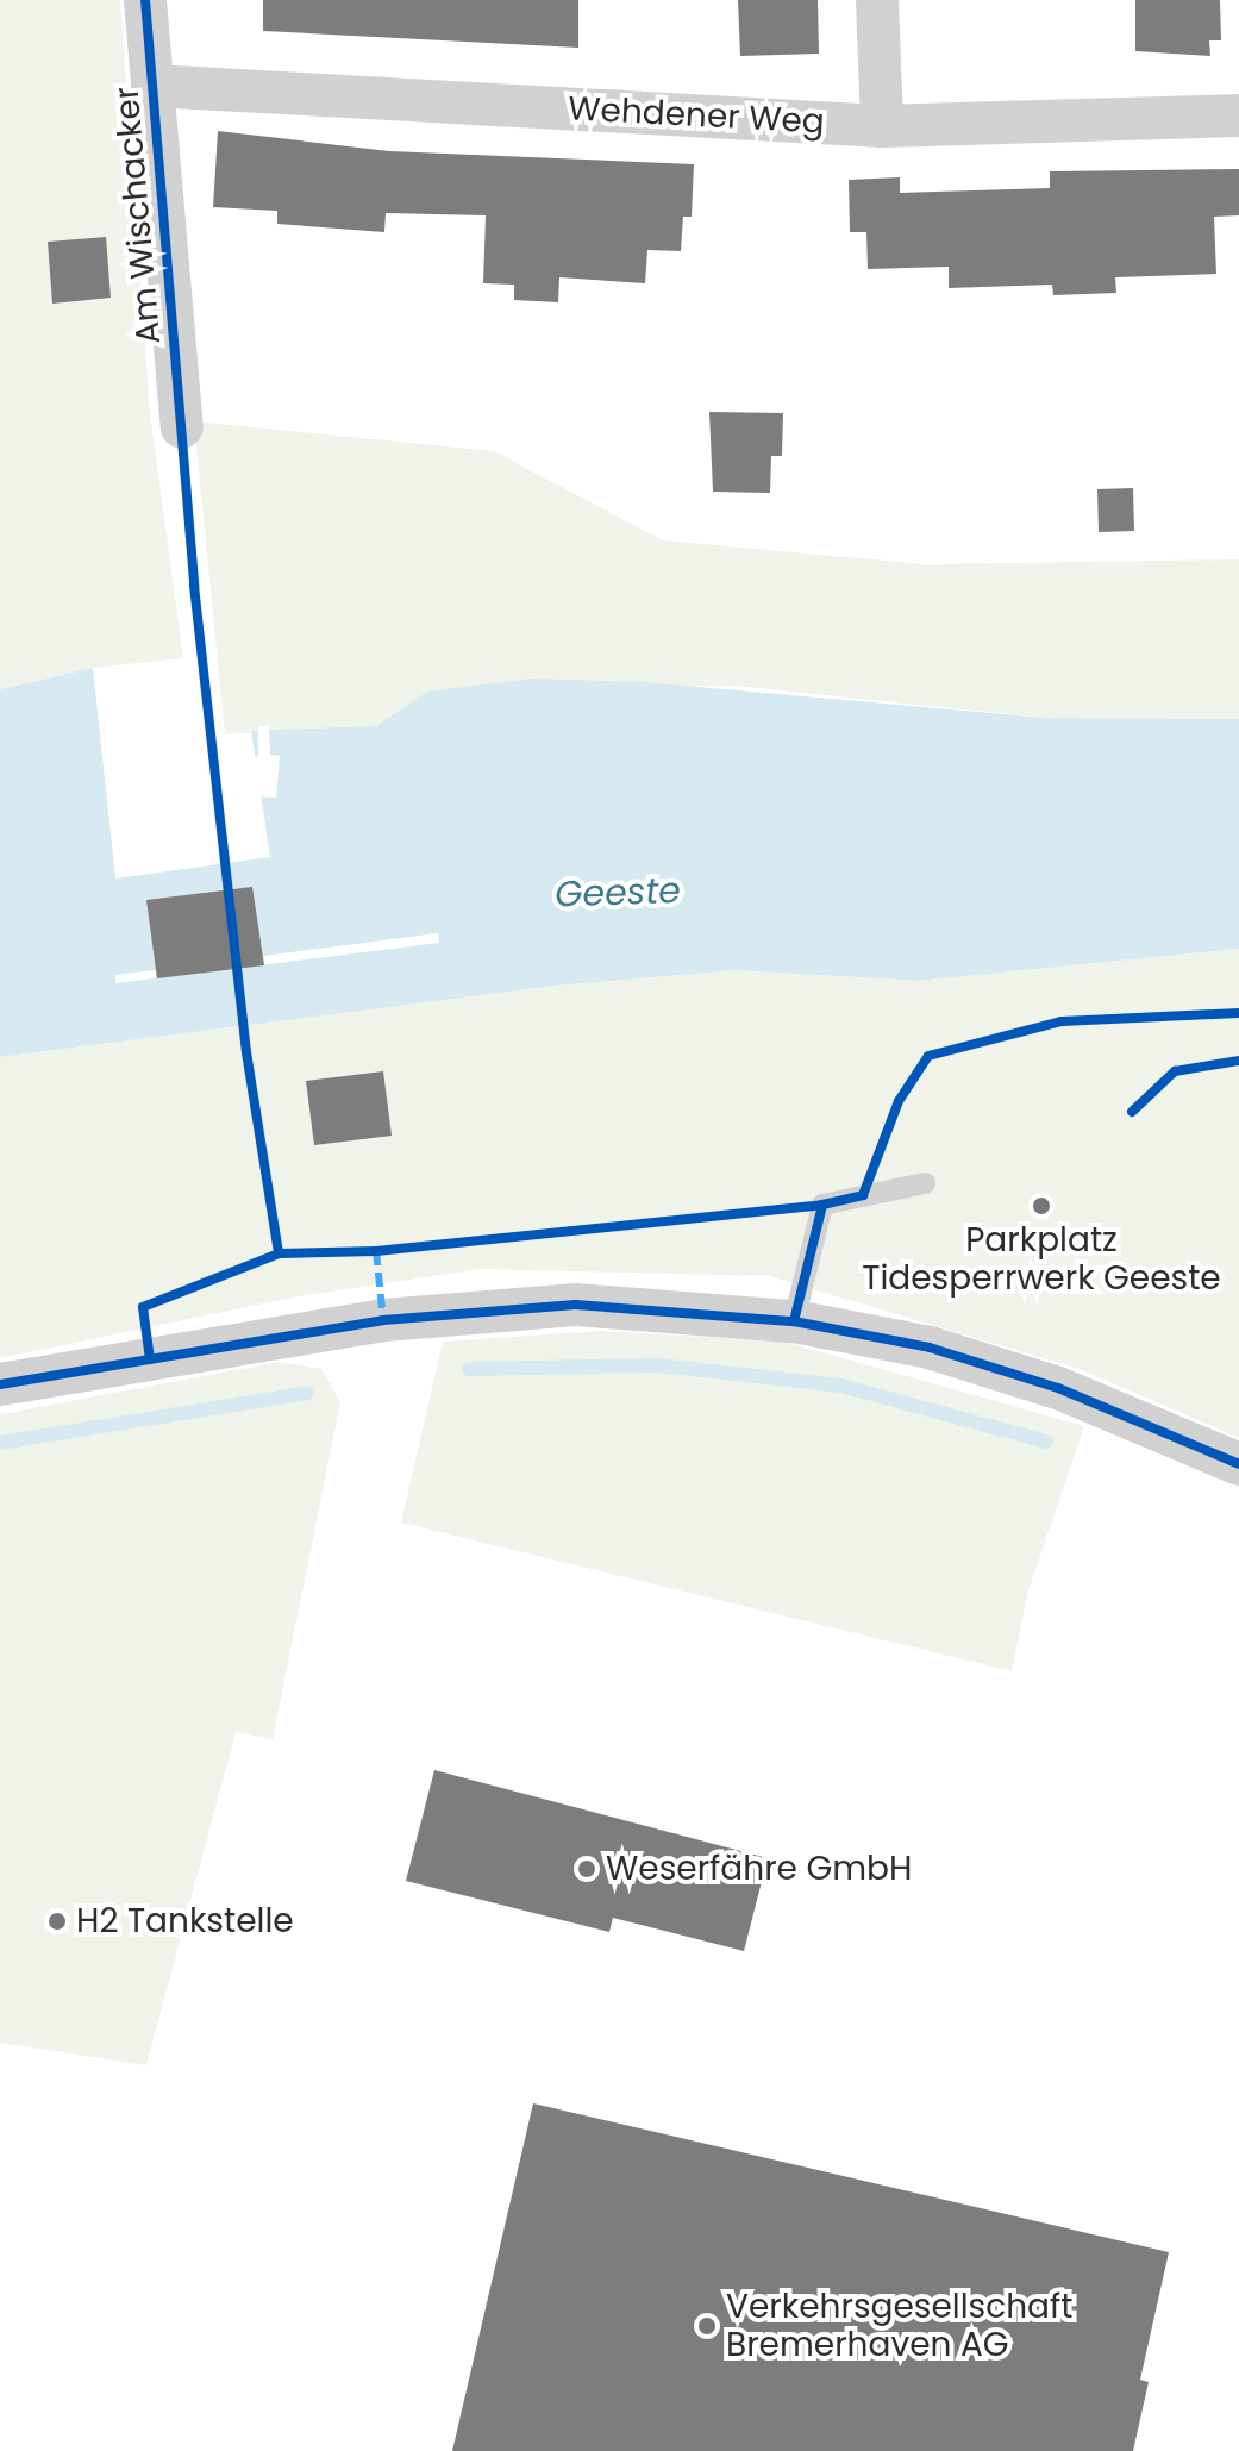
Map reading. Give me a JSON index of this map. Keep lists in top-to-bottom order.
{
  "streets": {
    "street": ["Wehdener Weg", "Am Wischacker"]
  },
  "crossings": [
    ["Wehdener Weg", "Am Wischacker"]
  ],
  "water": ["Geeste"],
  "places": [
    "Parkplatz Tidesperrwerk Geeste",
    "Weserfähre GmbH",
    "H2 Tankstelle",
    "Verkehrsgesellschaft Bremerhaven AG"
  ]
}
